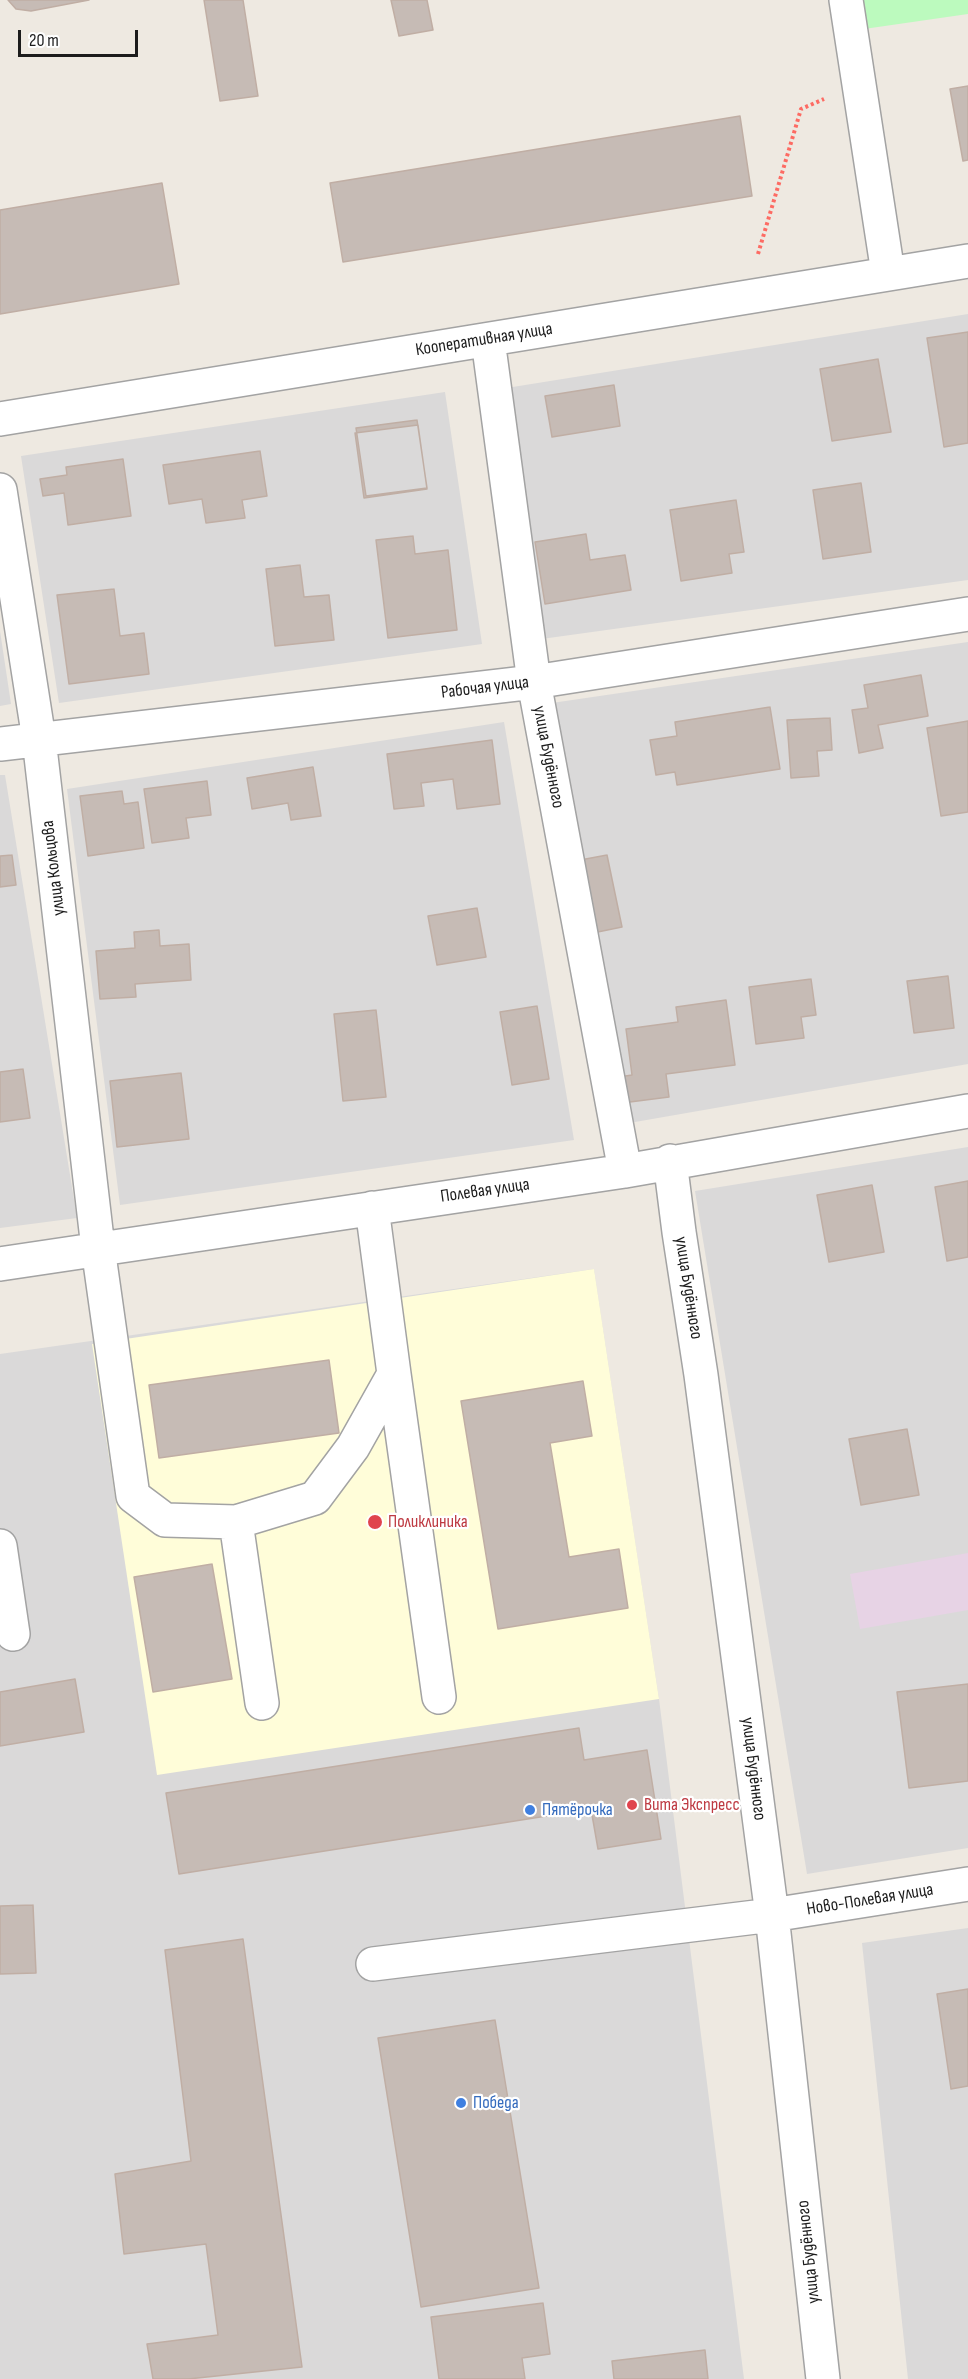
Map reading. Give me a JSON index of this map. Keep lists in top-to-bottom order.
{
  "streets": {
    "street": [
      "Кооперативная улица",
      "Рабочая улица",
      "улица Будённого",
      "улица Кольцова",
      "Полевая улица",
      "Ново-Полевая улица"
    ]
  },
  "crossings": [
    ["Кооперативная улица", "улица Будённого"],
    ["Рабочая улица", "улица Будённого"],
    ["Рабочая улица", "улица Кольцова"],
    ["улица Будённого", "Полевая улица"],
    ["улица Будённого", "Ново-Полевая улица"],
    ["улица Кольцова", "Полевая улица"]
  ],
  "places": [
    "Поликлиника",
    "Вита Экспресс",
    "Пятёрочка",
    "Победа"
  ],
  "scale_bar": "20 m"
}
